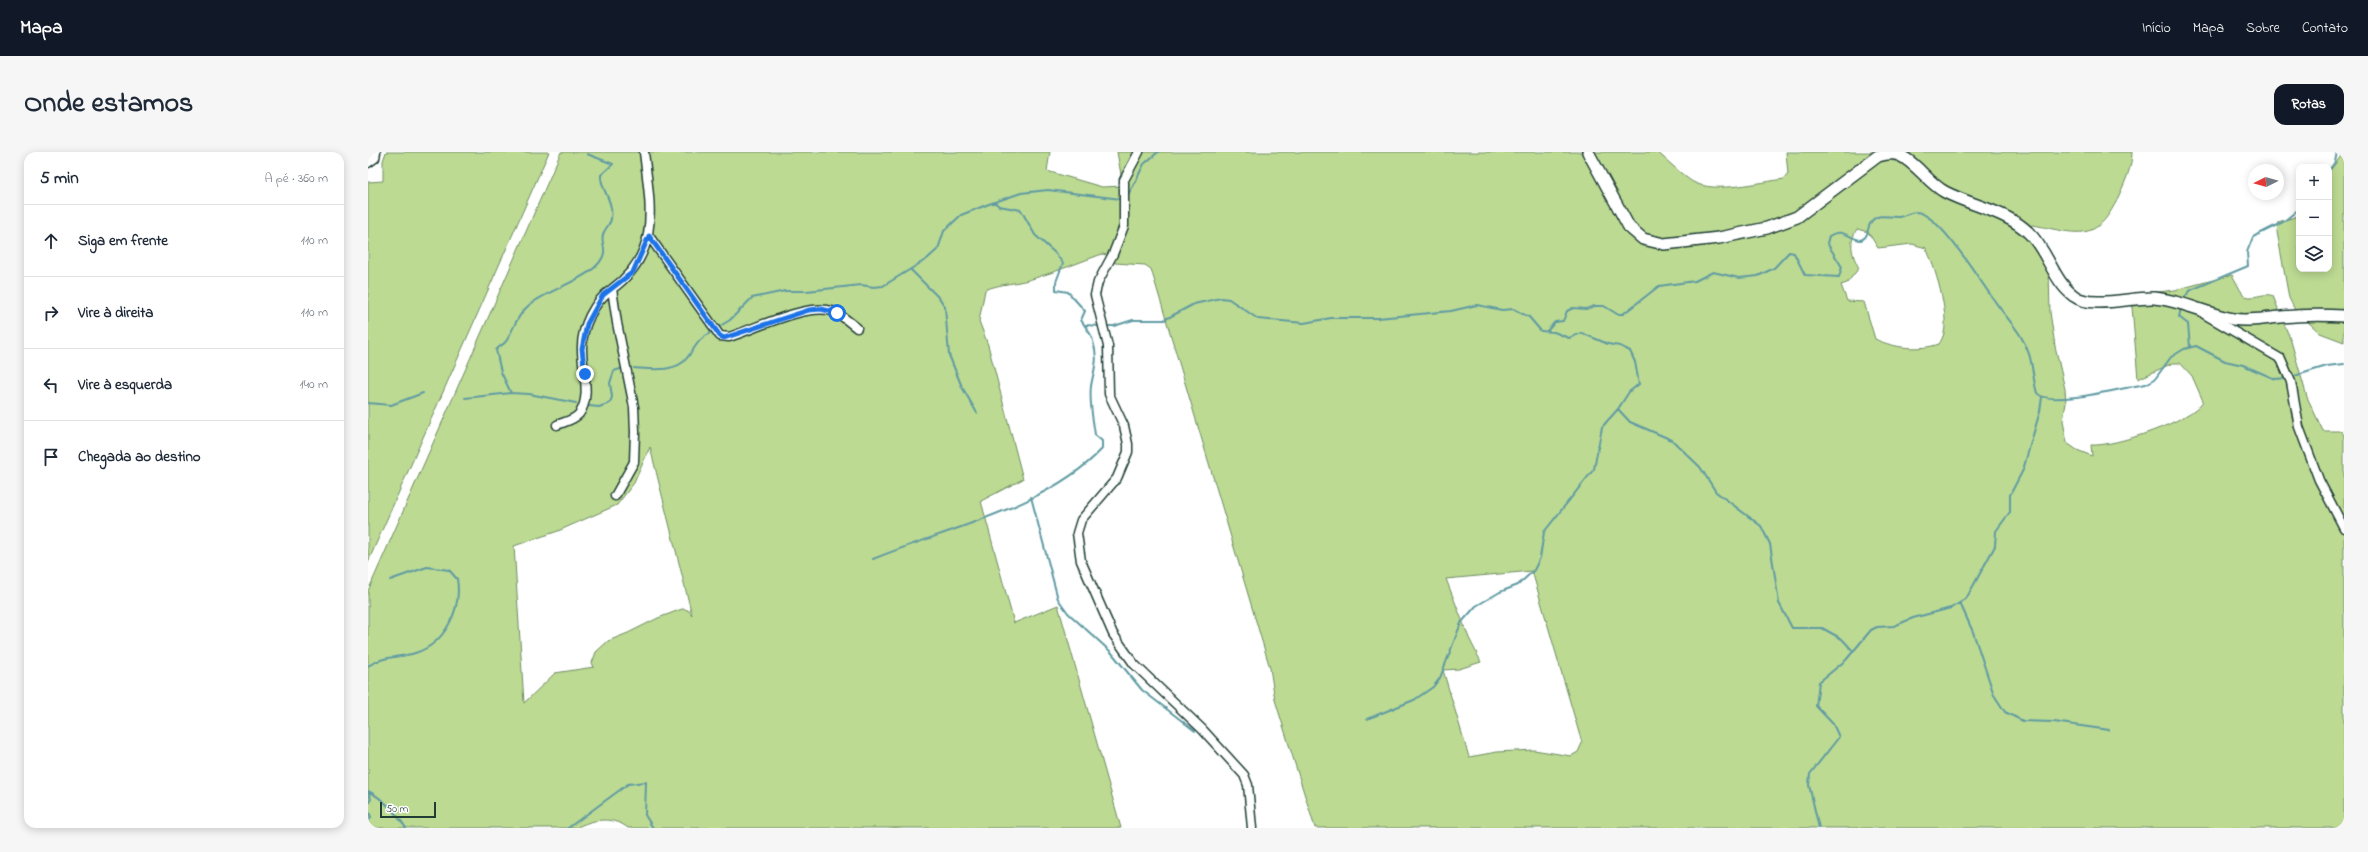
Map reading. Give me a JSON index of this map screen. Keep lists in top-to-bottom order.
{
  "scale_bar": "50 m",
  "north": "left",
  "page": {
    "header": "Mapa",
    "nav": [
      "Início",
      "Mapa",
      "Sobre",
      "Contato"
    ],
    "title": "Onde estamos",
    "buttons": "Rotas",
    "heading": ["5 min", "A pé · 360 m"],
    "map_buttons": ["+", "−"],
    "list": [
      ["Siga em frente", "110 m"],
      ["Vire à direita", "110 m"],
      ["Vire à esquerda", "140 m"],
      "Chegada ao destino"
    ],
    "scale": "50 m"
  }
}
